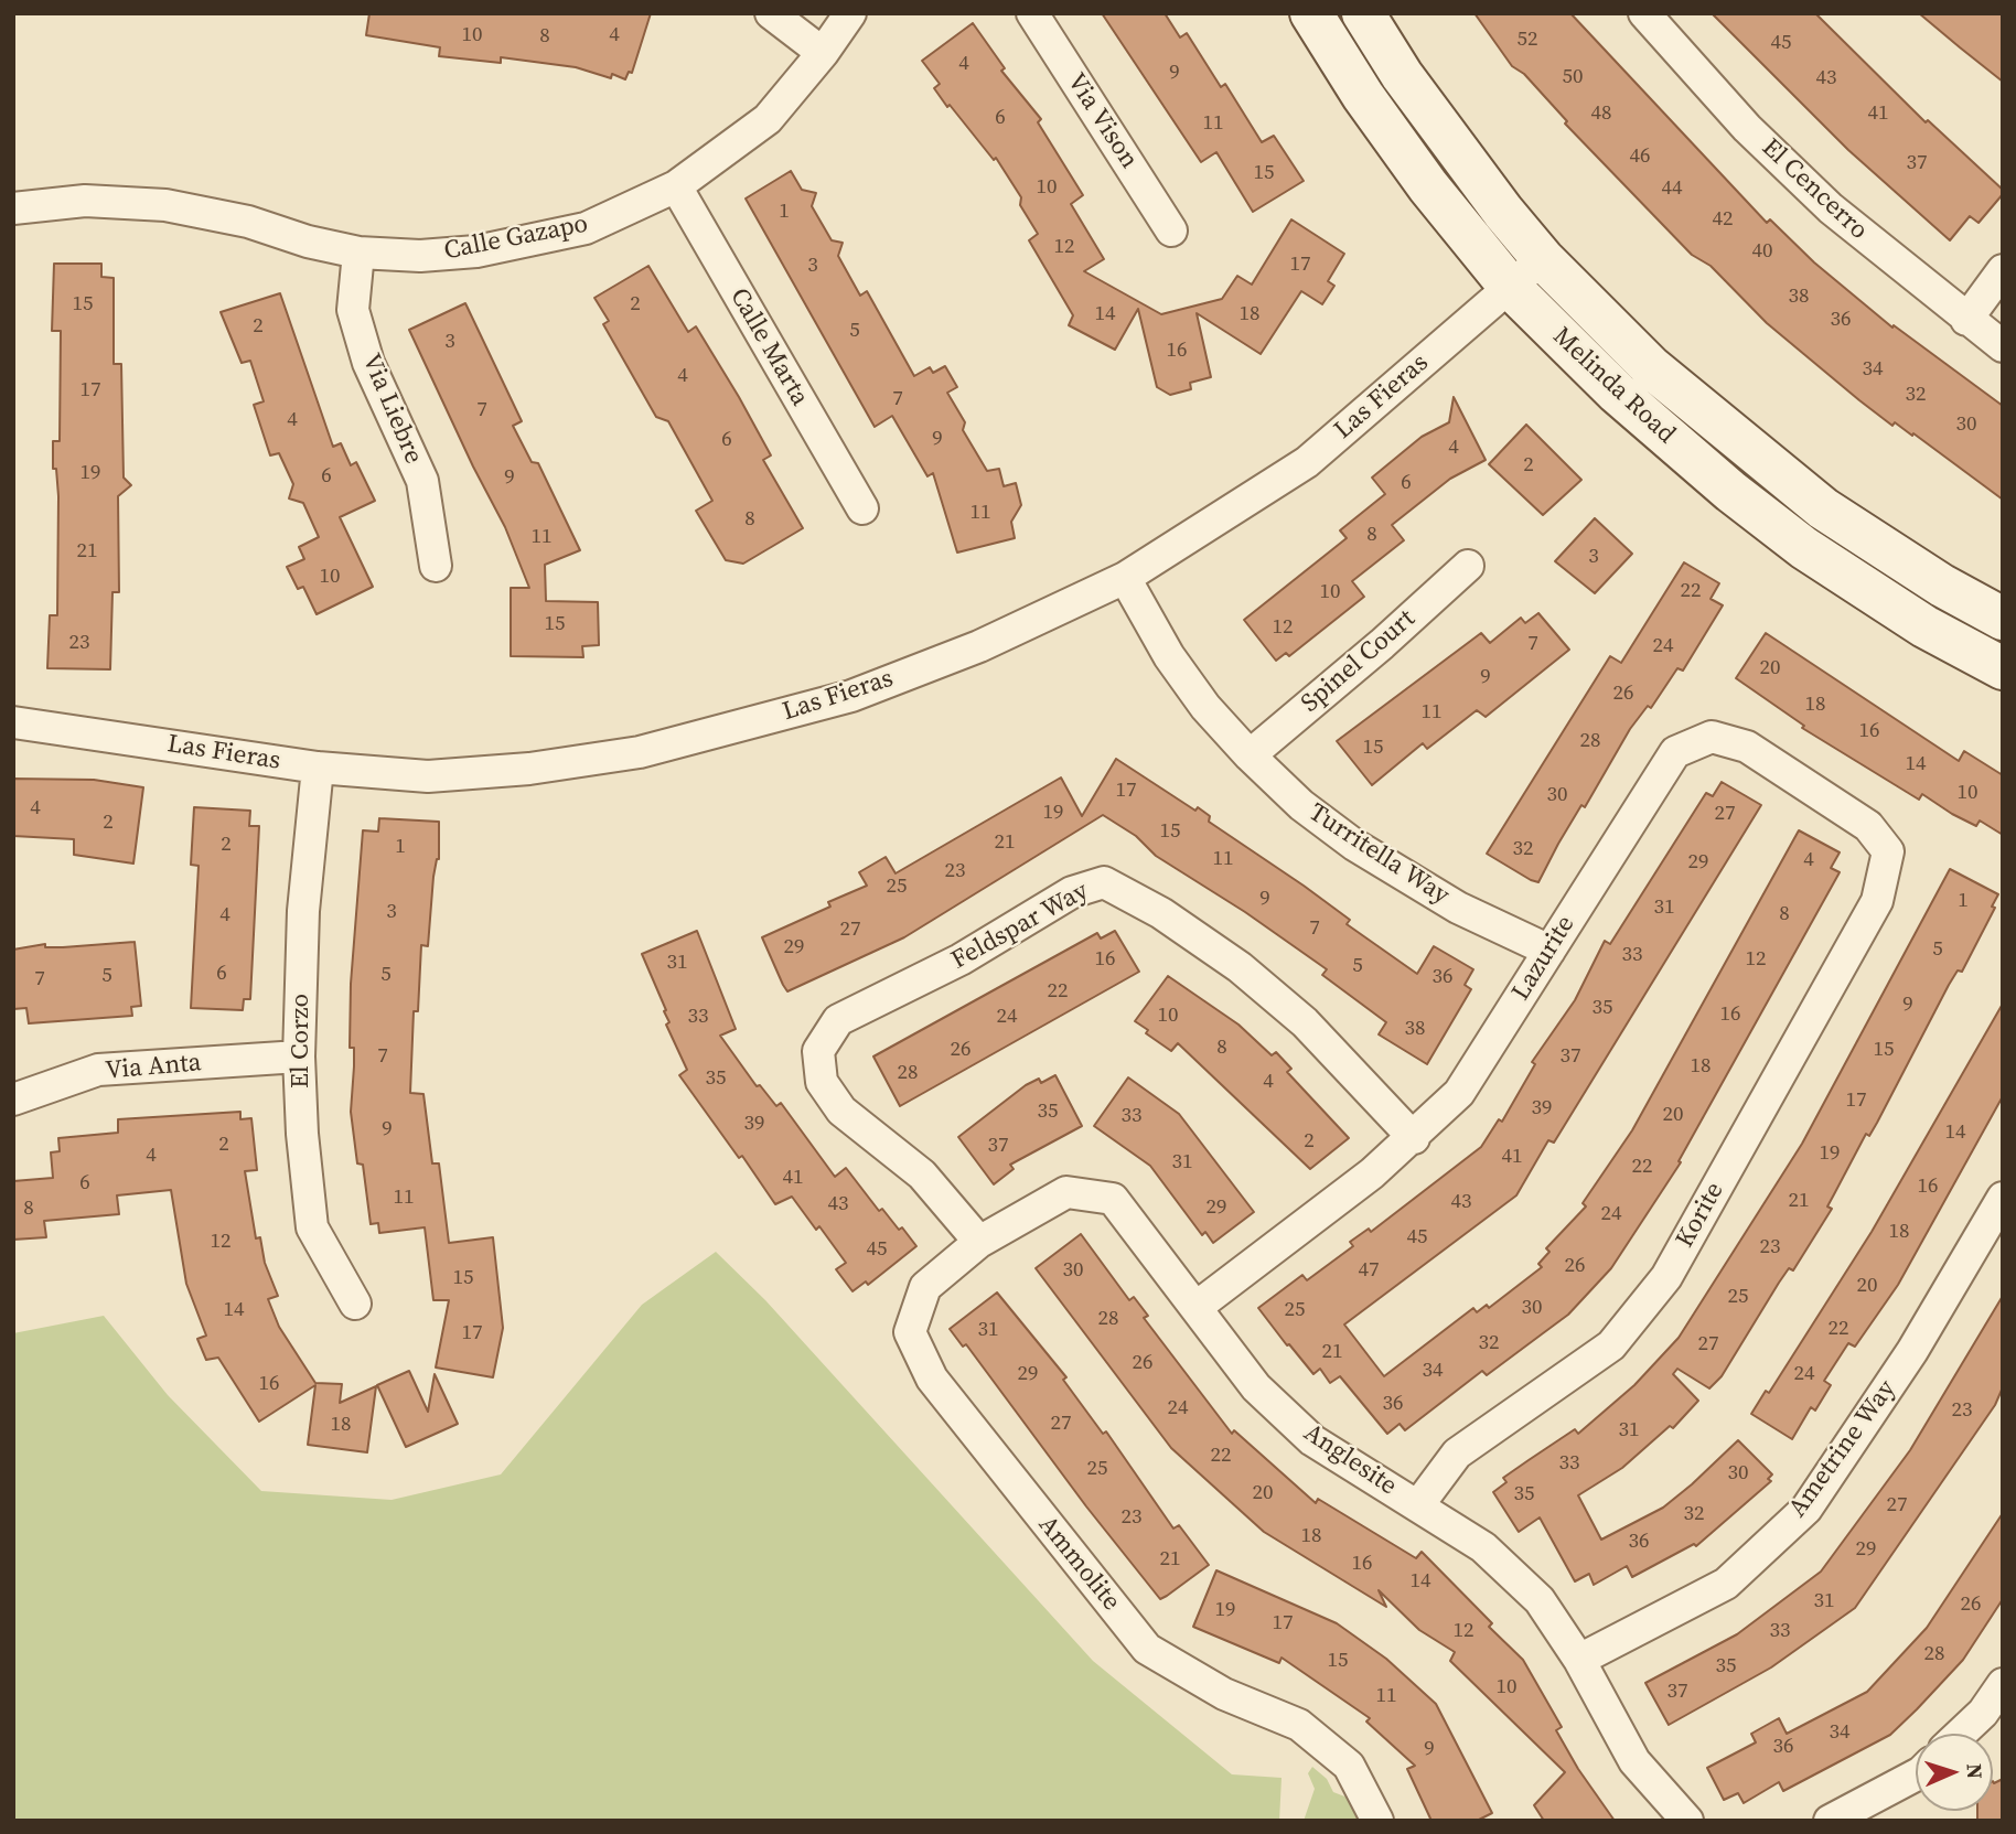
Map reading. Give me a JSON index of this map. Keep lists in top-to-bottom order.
{
  "streets": {
    "main road": ["Melinda Road"],
    "street": [
      "Via Vison",
      "El Cencerro",
      "Calle Gazapo",
      "Calle Marta",
      "Las Fieras",
      "Via Liebre",
      "Spinel Court",
      "Turritella Way",
      "Feldspar Way",
      "Lazurite",
      "El Corzo",
      "Via Anta",
      "Korite",
      "Ametrine Way",
      "Anglesite",
      "Ammolite"
    ]
  },
  "crossings": [
    ["Calle Gazapo", "Calle Marta"],
    ["Calle Gazapo", "Via Liebre"],
    ["Melinda Road", "Las Fieras"],
    ["Las Fieras", "Turritella Way"],
    ["Las Fieras", "El Corzo"],
    ["Spinel Court", "Turritella Way"],
    ["Turritella Way", "Lazurite"],
    ["Feldspar Way", "Lazurite"],
    ["Feldspar Way", "Anglesite"],
    ["Feldspar Way", "Ammolite"],
    ["Lazurite", "Korite"],
    ["Lazurite", "Anglesite"],
    ["El Corzo", "Via Anta"],
    ["Korite", "Anglesite"],
    ["Ametrine Way", "Anglesite"],
    ["Anglesite", "Ammolite"]
  ],
  "house_numbers": [
    "10",
    "4",
    "8",
    "52",
    "45",
    "4",
    "9",
    "50",
    "43",
    "48",
    "41",
    "6",
    "11",
    "46",
    "37",
    "15",
    "10",
    "44",
    "1",
    "42",
    "12",
    "40",
    "17",
    "3",
    "38",
    "15",
    "2",
    "14",
    "18",
    "36",
    "2",
    "5",
    "3",
    "16",
    "34",
    "4",
    "17",
    "32",
    "7",
    "7",
    "4",
    "30",
    "9",
    "6",
    "4",
    "2",
    "19",
    "6",
    "9",
    "6",
    "11",
    "8",
    "8",
    "11",
    "21",
    "3",
    "10",
    "22",
    "10",
    "15",
    "12",
    "23",
    "7",
    "24",
    "20",
    "9",
    "26",
    "18",
    "11",
    "16",
    "28",
    "15",
    "14",
    "17",
    "10",
    "30",
    "4",
    "19",
    "27",
    "2",
    "15",
    "21",
    "2",
    "1",
    "32",
    "11",
    "4",
    "29",
    "23",
    "25",
    "9",
    "1",
    "31",
    "3",
    "8",
    "4",
    "7",
    "27",
    "29",
    "5",
    "33",
    "16",
    "12",
    "31",
    "5",
    "6",
    "5",
    "5",
    "36",
    "7",
    "22",
    "9",
    "35",
    "16",
    "10",
    "33",
    "24",
    "38",
    "8",
    "26",
    "15",
    "7",
    "37",
    "18",
    "28",
    "35",
    "4",
    "17",
    "39",
    "35",
    "20",
    "33",
    "39",
    "9",
    "14",
    "2",
    "2",
    "37",
    "19",
    "4",
    "41",
    "31",
    "22",
    "41",
    "6",
    "16",
    "11",
    "21",
    "43",
    "43",
    "29",
    "8",
    "24",
    "18",
    "45",
    "12",
    "23",
    "45",
    "26",
    "30",
    "47",
    "15",
    "20",
    "25",
    "30",
    "14",
    "25",
    "28",
    "22",
    "31",
    "17",
    "32",
    "27",
    "21",
    "26",
    "34",
    "29",
    "24",
    "16",
    "36",
    "24",
    "23",
    "27",
    "18",
    "31",
    "22",
    "33",
    "25",
    "30",
    "20",
    "35",
    "27",
    "32",
    "23",
    "18",
    "36",
    "29",
    "21",
    "16",
    "14",
    "31",
    "26",
    "19",
    "17",
    "12",
    "33",
    "28",
    "15",
    "35",
    "10",
    "37",
    "11",
    "34",
    "36",
    "9"
  ],
  "north": "right"
}
